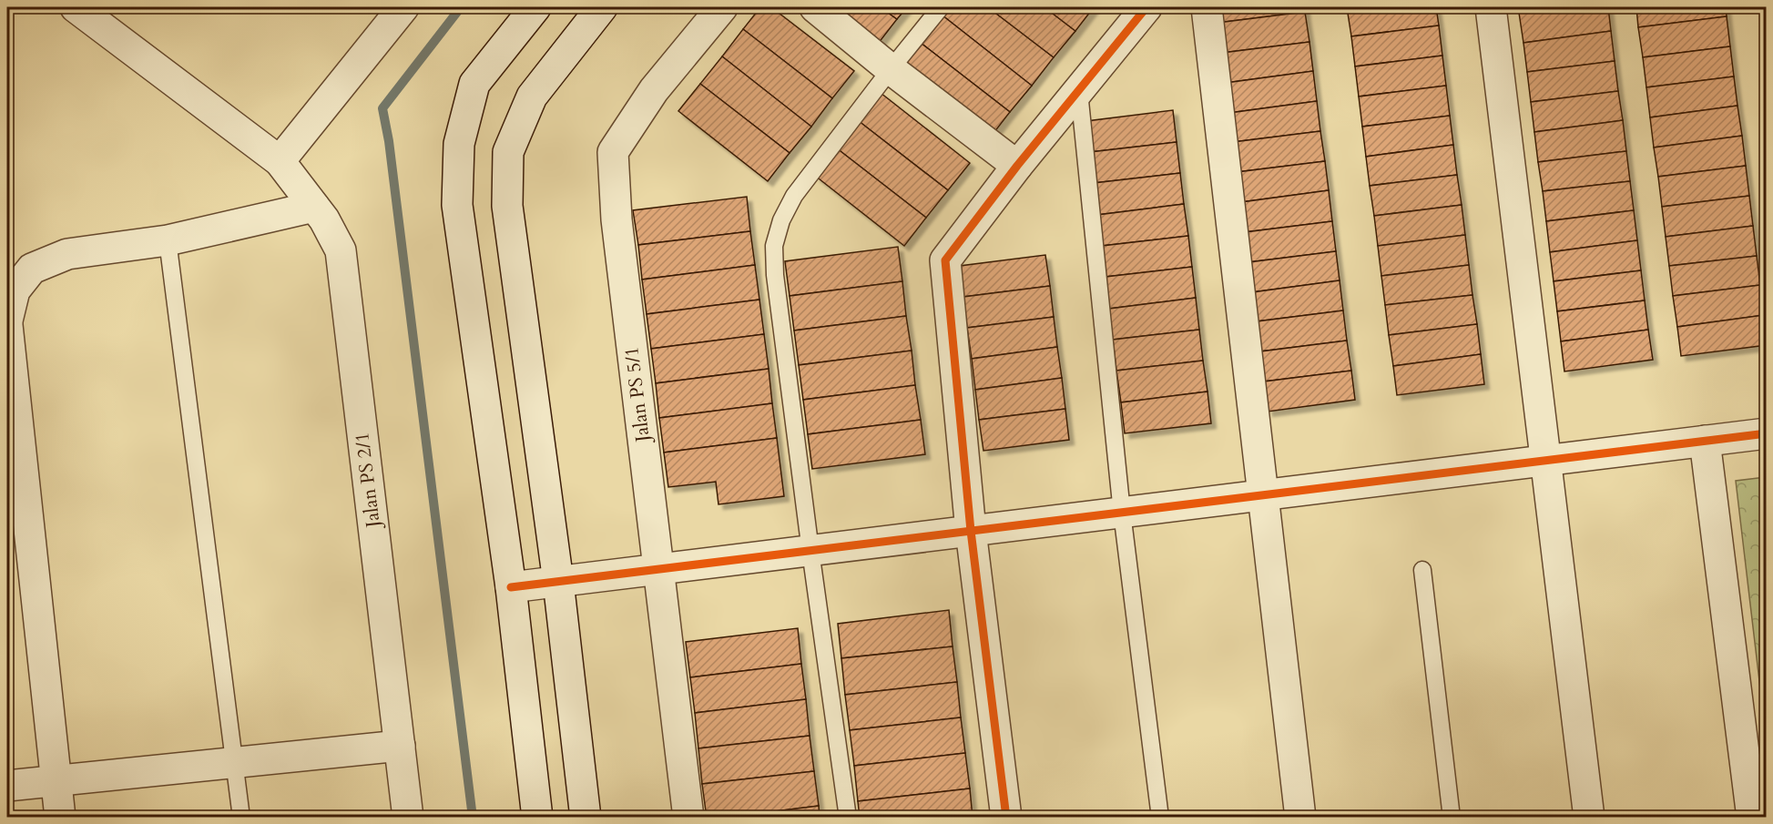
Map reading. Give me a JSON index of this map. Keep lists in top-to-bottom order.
{
  "streets": {
    "street": ["Jalan PS 5/1", "Jalan PS 2/1"]
  }
}
